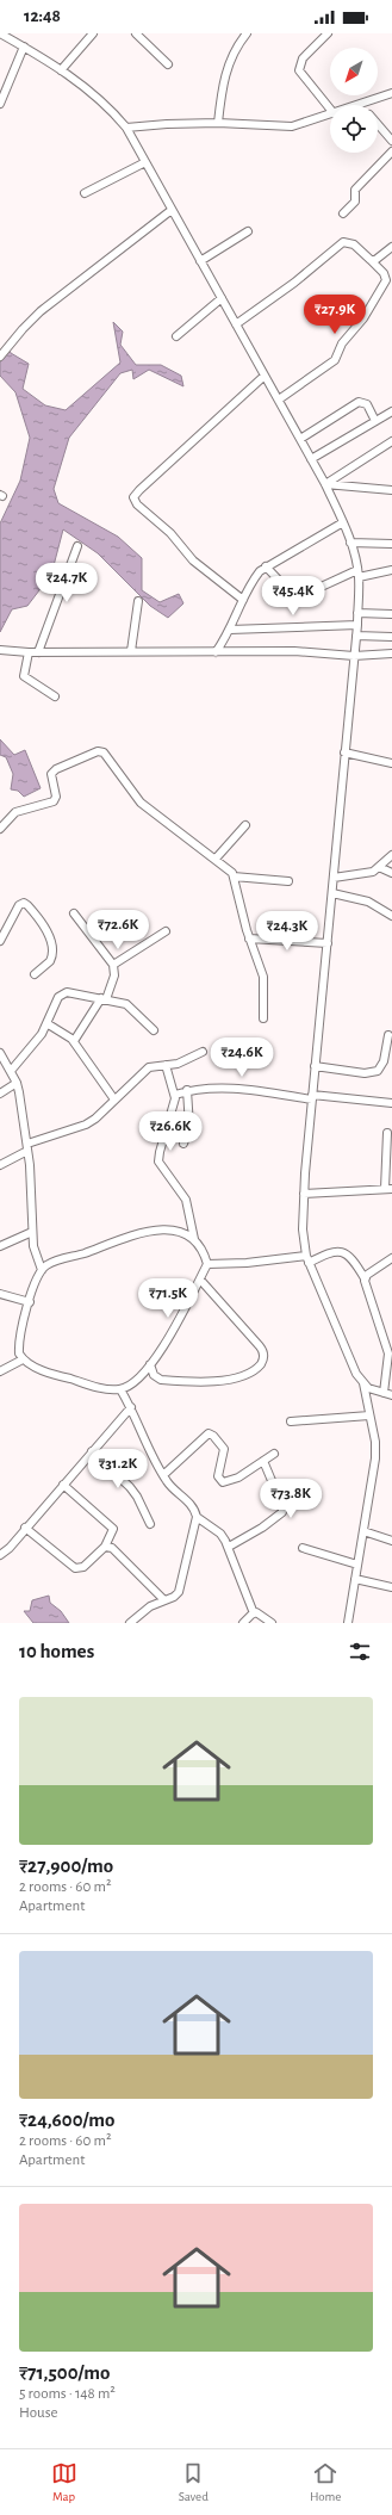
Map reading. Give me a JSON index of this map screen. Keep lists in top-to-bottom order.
{
  "north": "bottom left",
  "page": {
    "status": "12:48",
    "price": [
      "₹27.9K",
      "₹24.7K",
      "₹45.4K",
      "₹72.6K",
      "₹24.3K",
      "₹24.6K",
      "₹26.6K",
      "₹71.5K",
      "₹31.2K",
      "₹73.8K"
    ],
    "heading": "10 homes",
    "list": [
      {
        "name": "₹27,900/mo",
        "note": "2 rooms · 60 m² · Apartment"
      },
      {
        "name": "₹24,600/mo",
        "note": "2 rooms · 60 m² · Apartment"
      },
      {
        "name": "₹71,500/mo",
        "note": "5 rooms · 148 m² · House"
      }
    ],
    "tabs": ["Map", "Saved", "Home"]
  }
}
